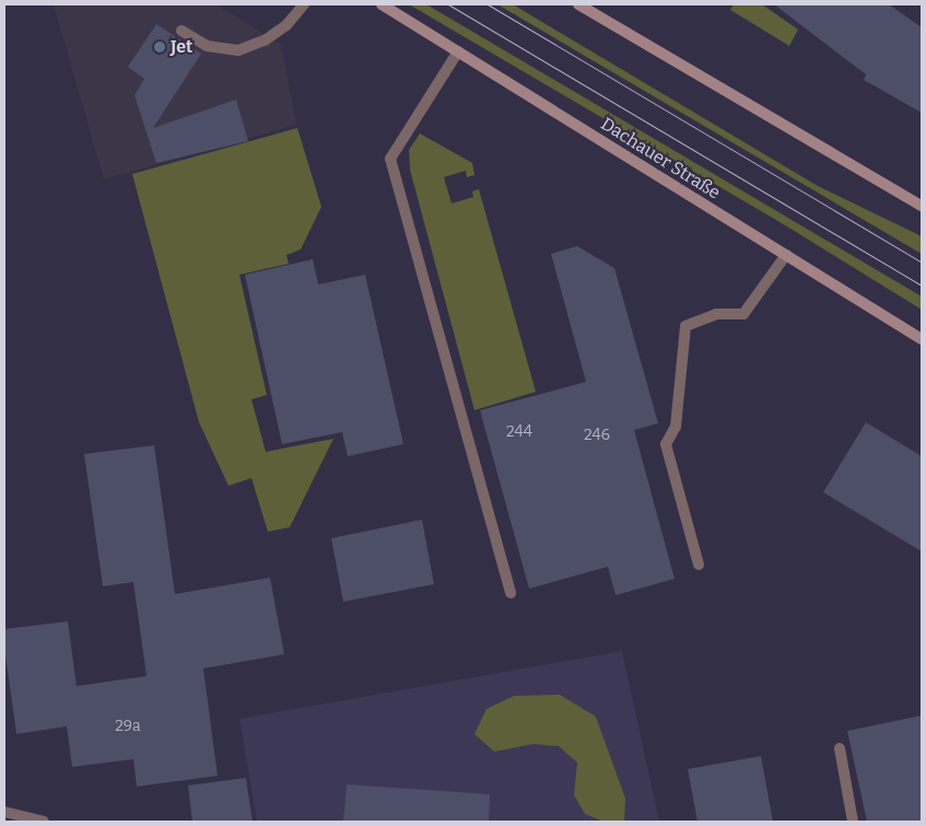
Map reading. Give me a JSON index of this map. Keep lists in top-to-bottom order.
{
  "streets": {
    "main road": ["Dachauer Straße"]
  },
  "places": ["Jet"],
  "house_numbers": ["244", "246", "29a"]
}
